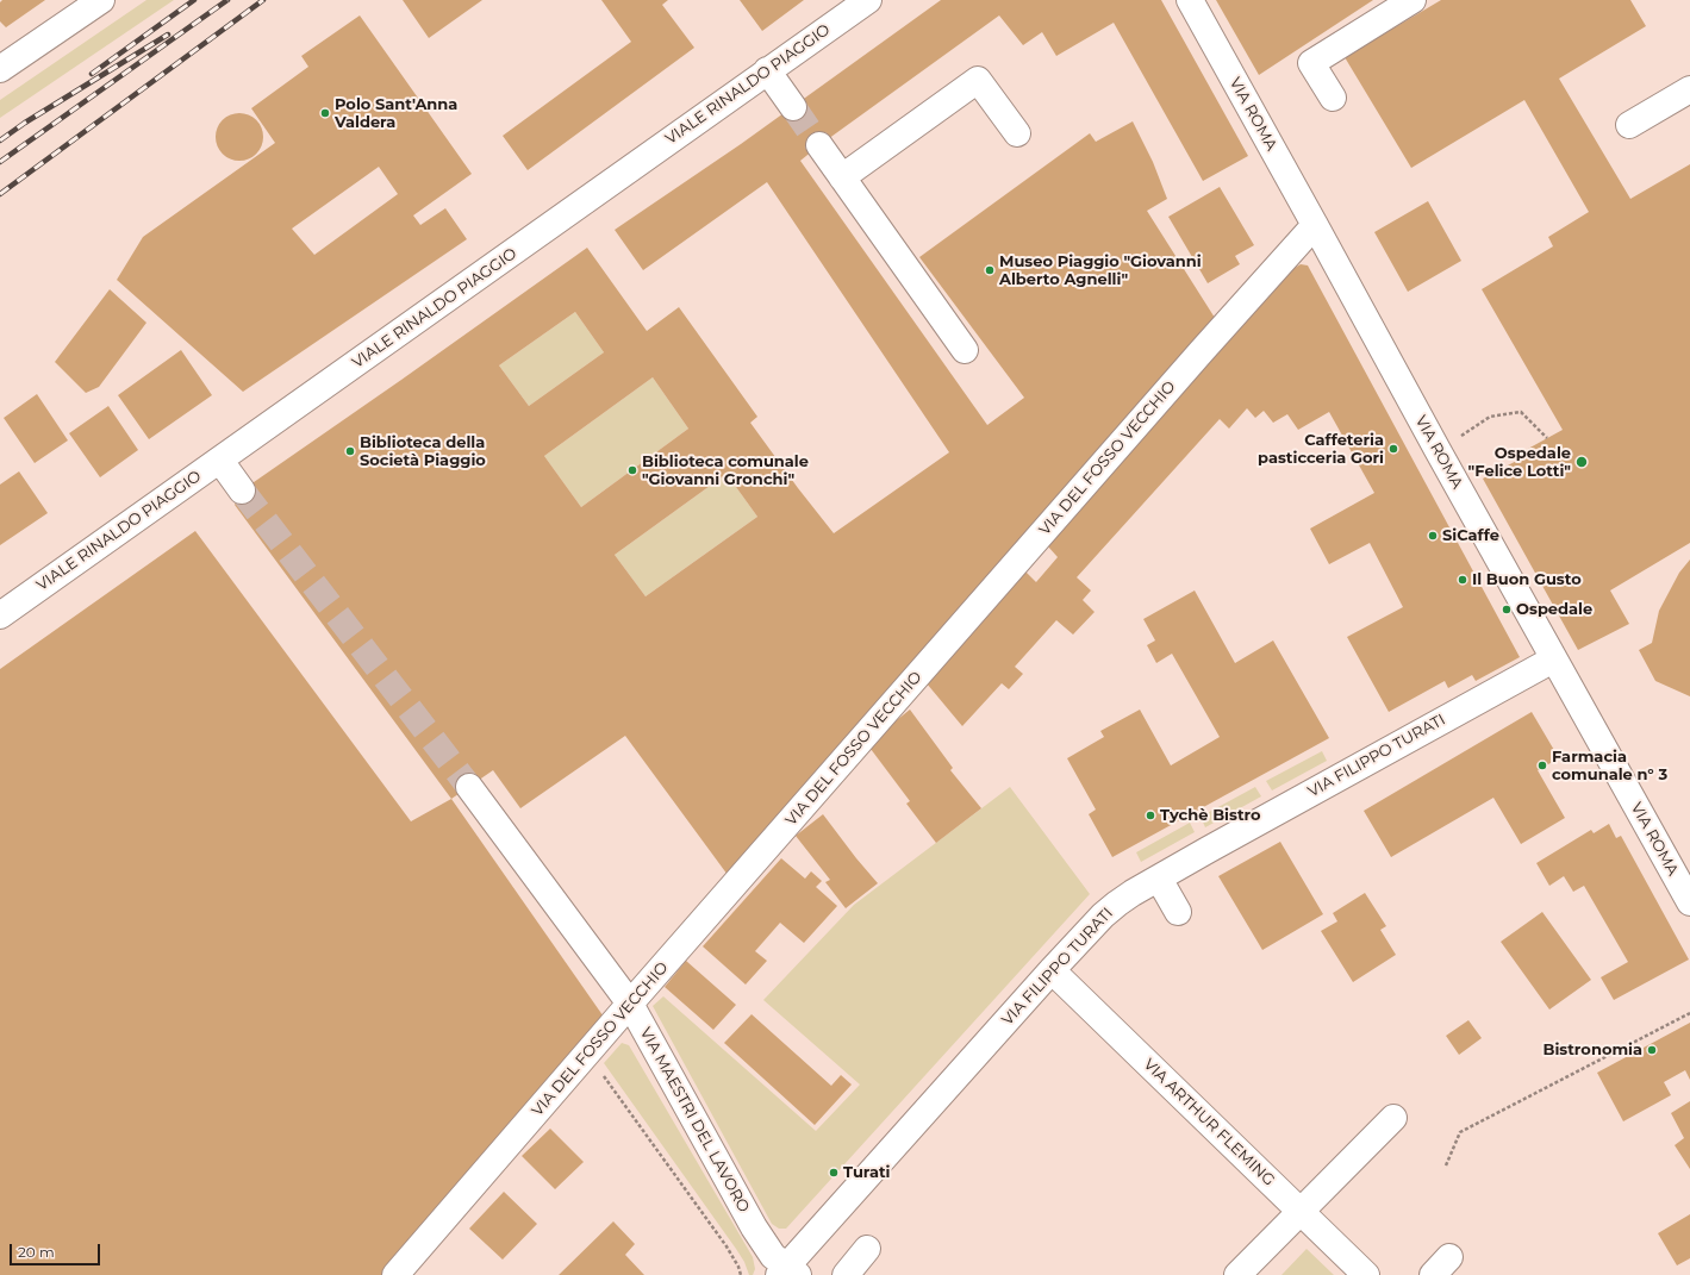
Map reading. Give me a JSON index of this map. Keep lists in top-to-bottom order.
{
  "streets": {
    "street": [
      "VIALE RINALDO PIAGGIO",
      "VIA ROMA",
      "VIA DEL FOSSO VECCHIO",
      "VIA FILIPPO TURATI",
      "VIA MAESTRI DEL LAVORO",
      "VIA ARTHUR FLEMING"
    ]
  },
  "crossings": [
    ["VIA ROMA", "VIA DEL FOSSO VECCHIO"],
    ["VIA ROMA", "VIA FILIPPO TURATI"],
    ["VIA DEL FOSSO VECCHIO", "VIA MAESTRI DEL LAVORO"],
    ["VIA FILIPPO TURATI", "VIA MAESTRI DEL LAVORO"],
    ["VIA FILIPPO TURATI", "VIA ARTHUR FLEMING"]
  ],
  "places": [
    "Polo Sant'Anna Valdera",
    "Museo Piaggio \"Giovanni Alberto Agnelli\"",
    "Caffeteria pasticceria Gori",
    "Biblioteca della Società Piaggio",
    "Ospedale \"Felice Lotti\"",
    "Biblioteca comunale \"Giovanni Gronchi\"",
    "SiCaffe",
    "Il Buon Gusto",
    "Ospedale",
    "Farmacia comunale n° 3",
    "Tychè Bistro",
    "Bistronomia",
    "Turati"
  ],
  "scale_bar": "20 m"
}
